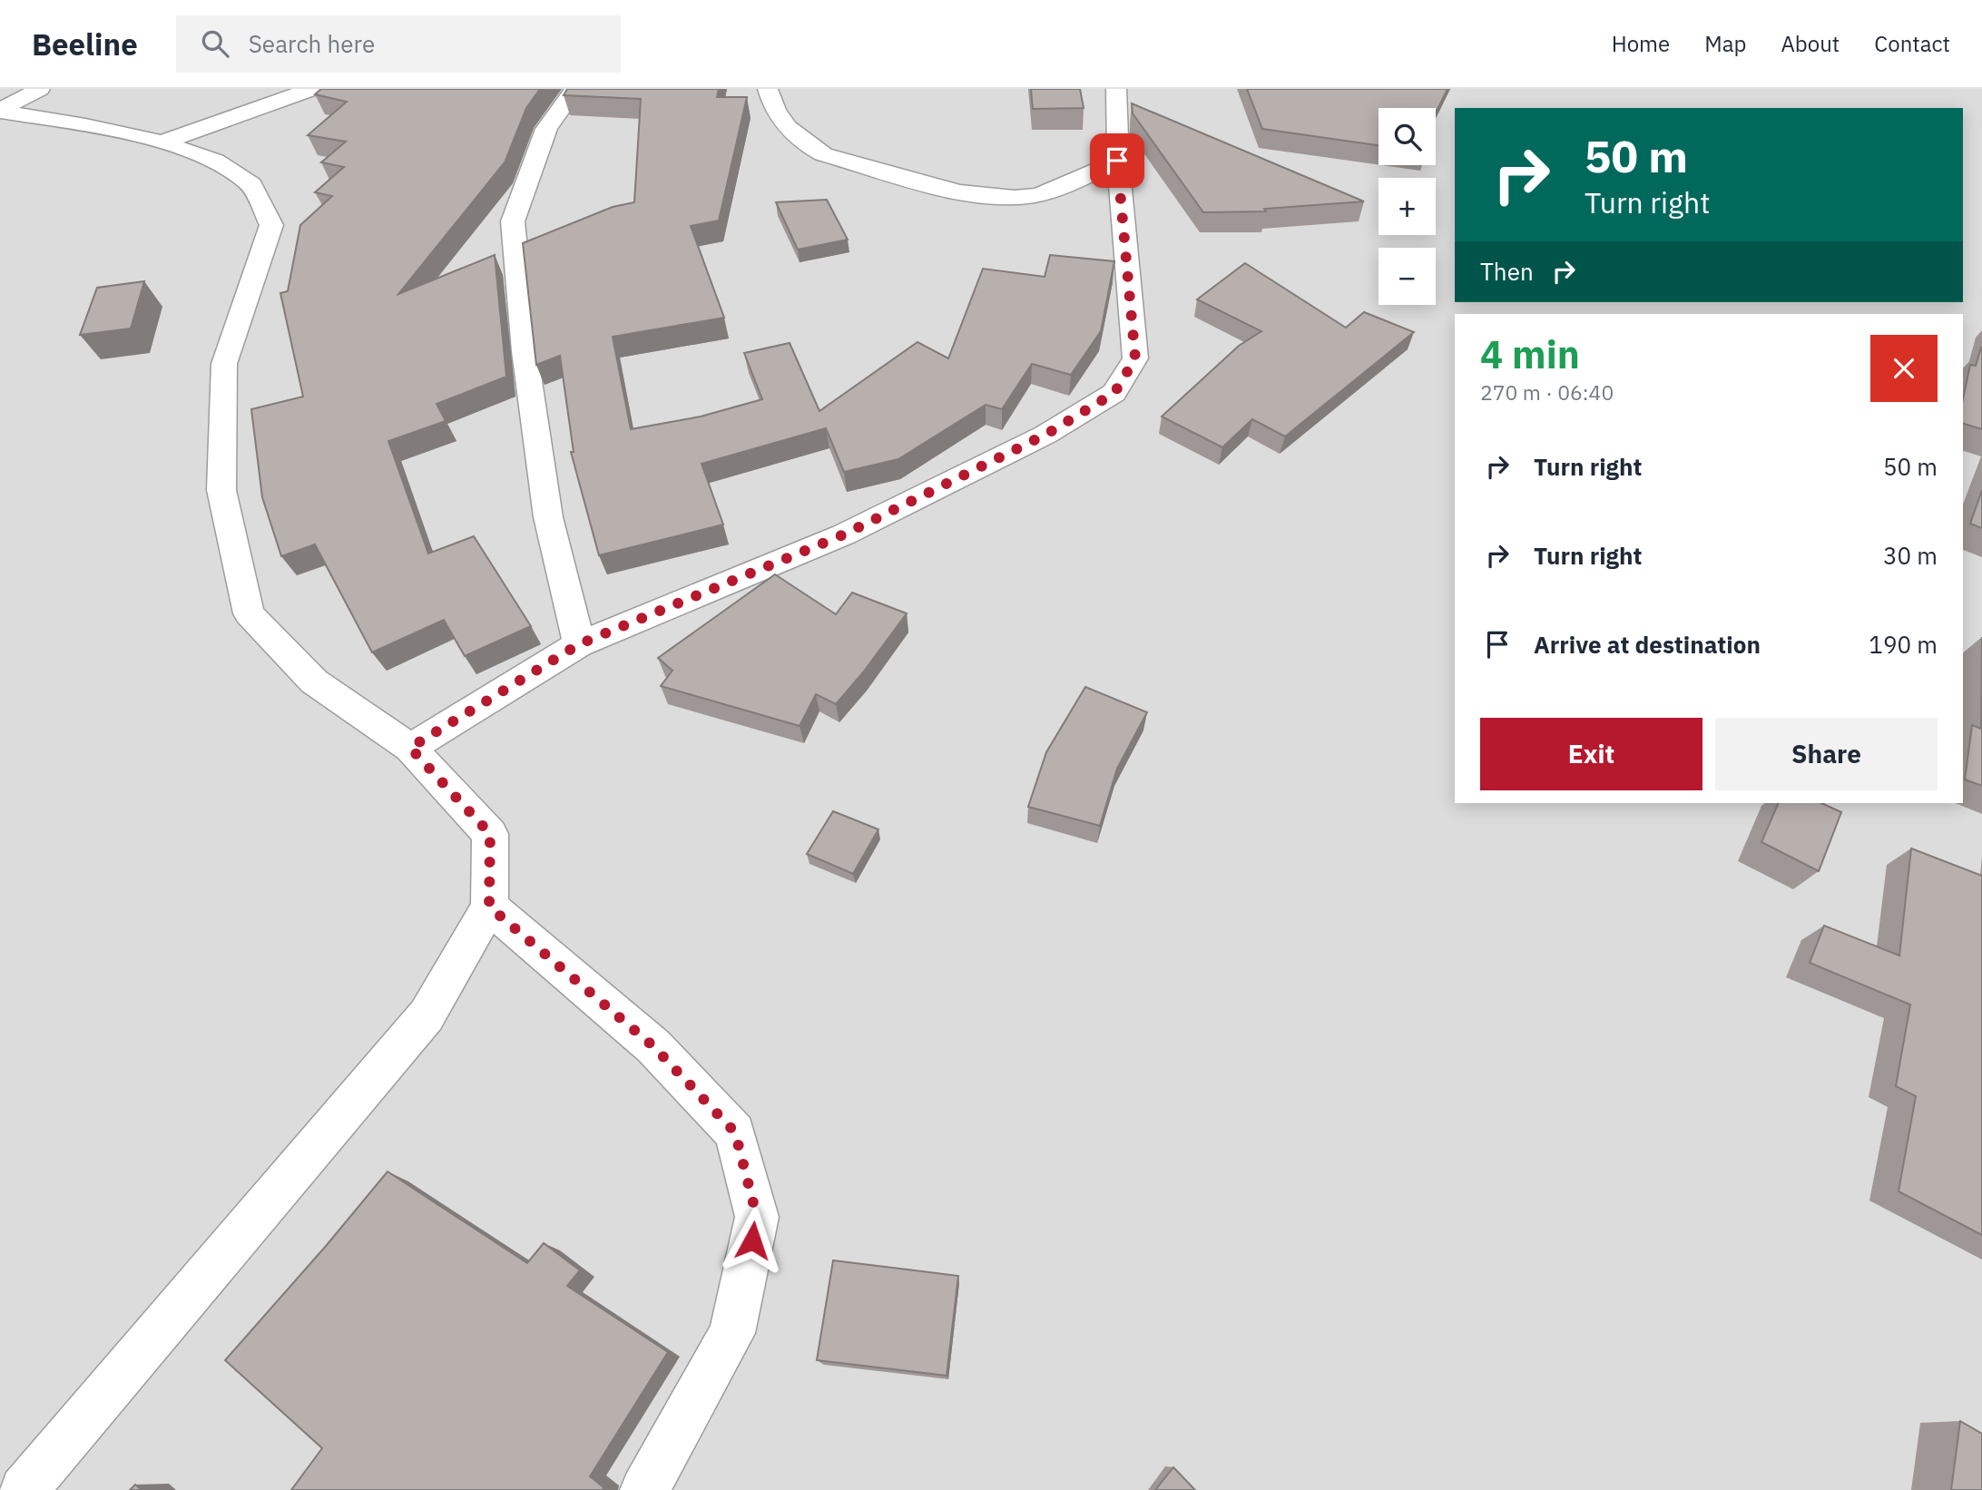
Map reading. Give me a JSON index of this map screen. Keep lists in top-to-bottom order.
{
  "page": {
    "header": "Beeline",
    "search": "Search here",
    "nav": [
      "Home",
      "Map",
      "About",
      "Contact"
    ],
    "map_buttons": ["+", "−"],
    "turn": ["50 m", "Turn right"],
    "then": "Then",
    "heading": ["4 min", "270 m · 06:40"],
    "list": [
      {
        "name": "Turn right",
        "value": "50 m"
      },
      {
        "name": "Turn right",
        "value": "30 m"
      },
      {
        "name": "Arrive at destination",
        "value": "190 m"
      }
    ],
    "buttons": ["Exit", "Share"]
  }
}
